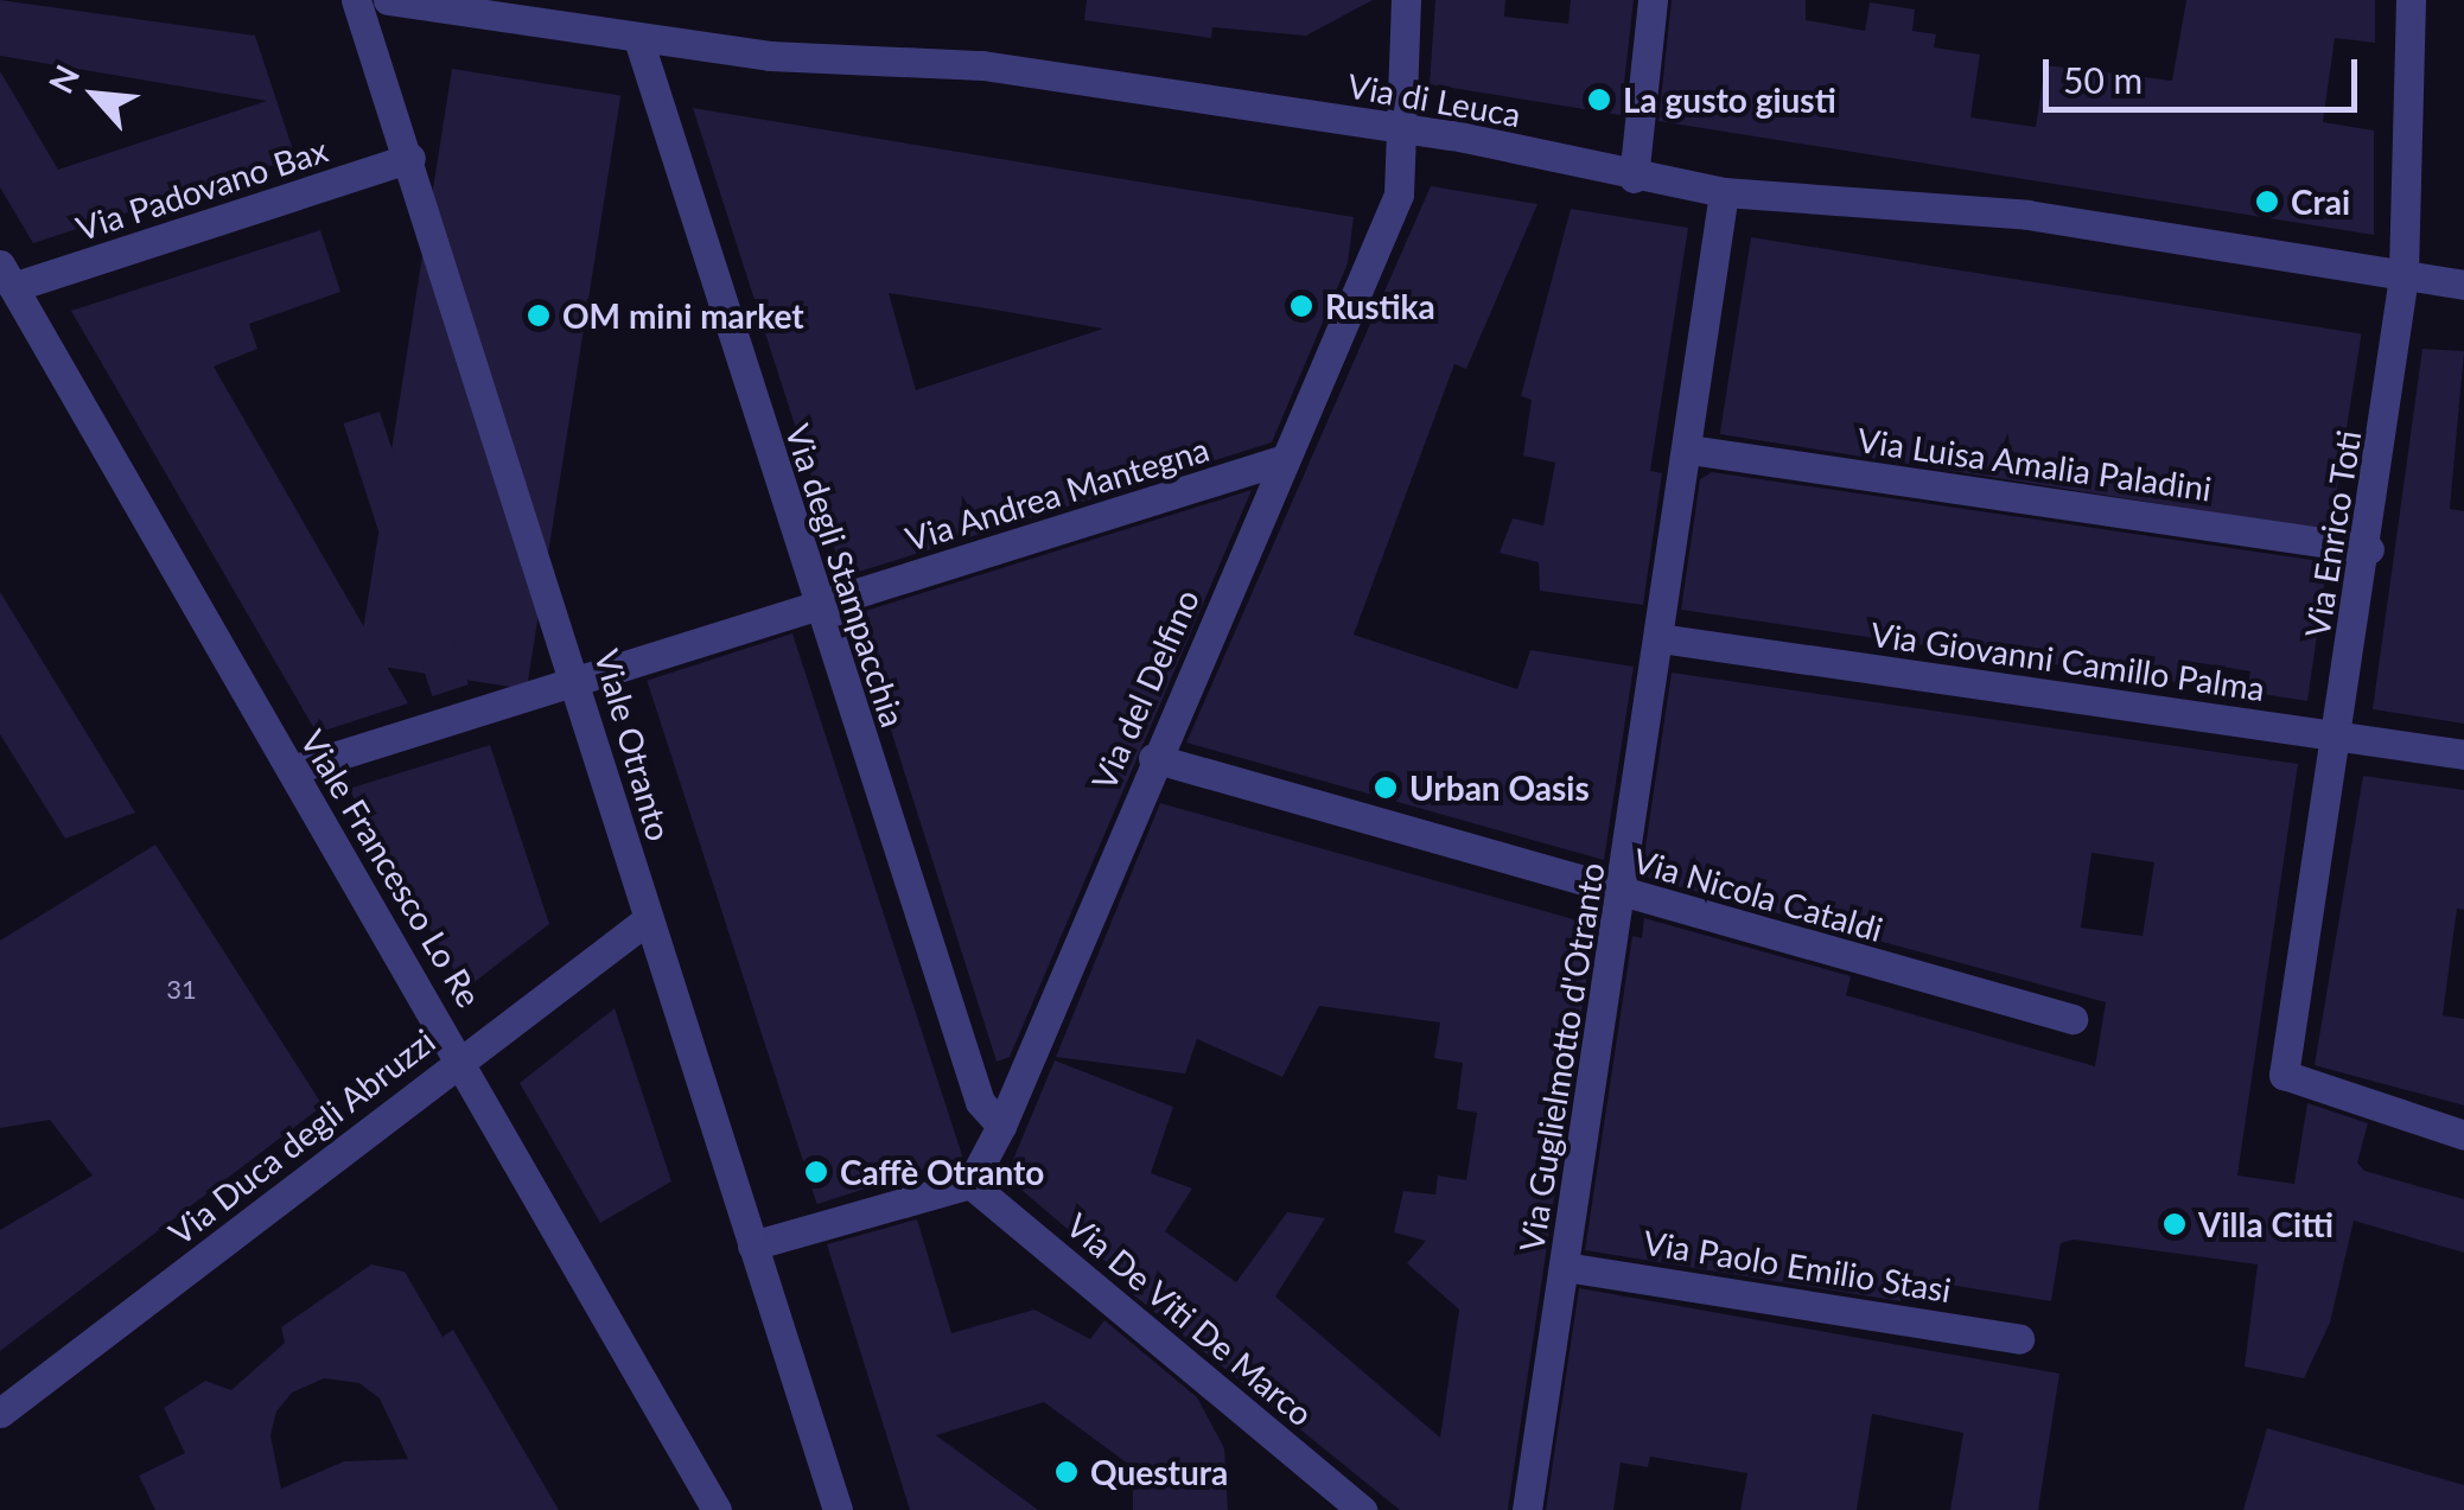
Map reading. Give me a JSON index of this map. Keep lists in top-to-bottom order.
{
  "streets": {
    "street": [
      "Via di Leuca",
      "Via Padovano Bax",
      "Via Luisa Amalia Paladini",
      "Via Andrea Mantegna",
      "Via Enrico Toti",
      "Via degli Stampacchia",
      "Via Giovanni Camillo Palma",
      "Via del Delfino",
      "Viale Otranto",
      "Viale Francesco Lo Re",
      "Via Nicola Cataldi",
      "Via Guglielmotto d'Otranto",
      "Via Duca degli Abruzzi",
      "Via Paolo Emilio Stasi",
      "Via De Viti De Marco"
    ]
  },
  "crossings": [
    ["Via di Leuca", "Via Enrico Toti"],
    ["Via di Leuca", "Via degli Stampacchia"],
    ["Via di Leuca", "Via del Delfino"],
    ["Via di Leuca", "Via Guglielmotto d'Otranto"],
    ["Via Padovano Bax", "Viale Otranto"],
    ["Via Padovano Bax", "Viale Francesco Lo Re"],
    ["Via Luisa Amalia Paladini", "Via Enrico Toti"],
    ["Via Luisa Amalia Paladini", "Via Guglielmotto d'Otranto"],
    ["Via Andrea Mantegna", "Via degli Stampacchia"],
    ["Via Andrea Mantegna", "Via del Delfino"],
    ["Via Andrea Mantegna", "Viale Otranto"],
    ["Via Andrea Mantegna", "Viale Francesco Lo Re"],
    ["Via Enrico Toti", "Via Giovanni Camillo Palma"],
    ["Via degli Stampacchia", "Via del Delfino"],
    ["Via Giovanni Camillo Palma", "Via Guglielmotto d'Otranto"],
    ["Via del Delfino", "Via Nicola Cataldi"],
    ["Via del Delfino", "Via De Viti De Marco"],
    ["Viale Otranto", "Via Duca degli Abruzzi"],
    ["Viale Francesco Lo Re", "Via Duca degli Abruzzi"],
    ["Via Nicola Cataldi", "Via Guglielmotto d'Otranto"],
    ["Via Guglielmotto d'Otranto", "Via Paolo Emilio Stasi"]
  ],
  "places": [
    "La gusto giusti",
    "Crai",
    "Rustika",
    "OM mini market",
    "Urban Oasis",
    "Caffè Otranto",
    "Villa Citti",
    "Questura"
  ],
  "house_numbers": ["31"],
  "scale_bar": "50 m",
  "north": "top left"
}
